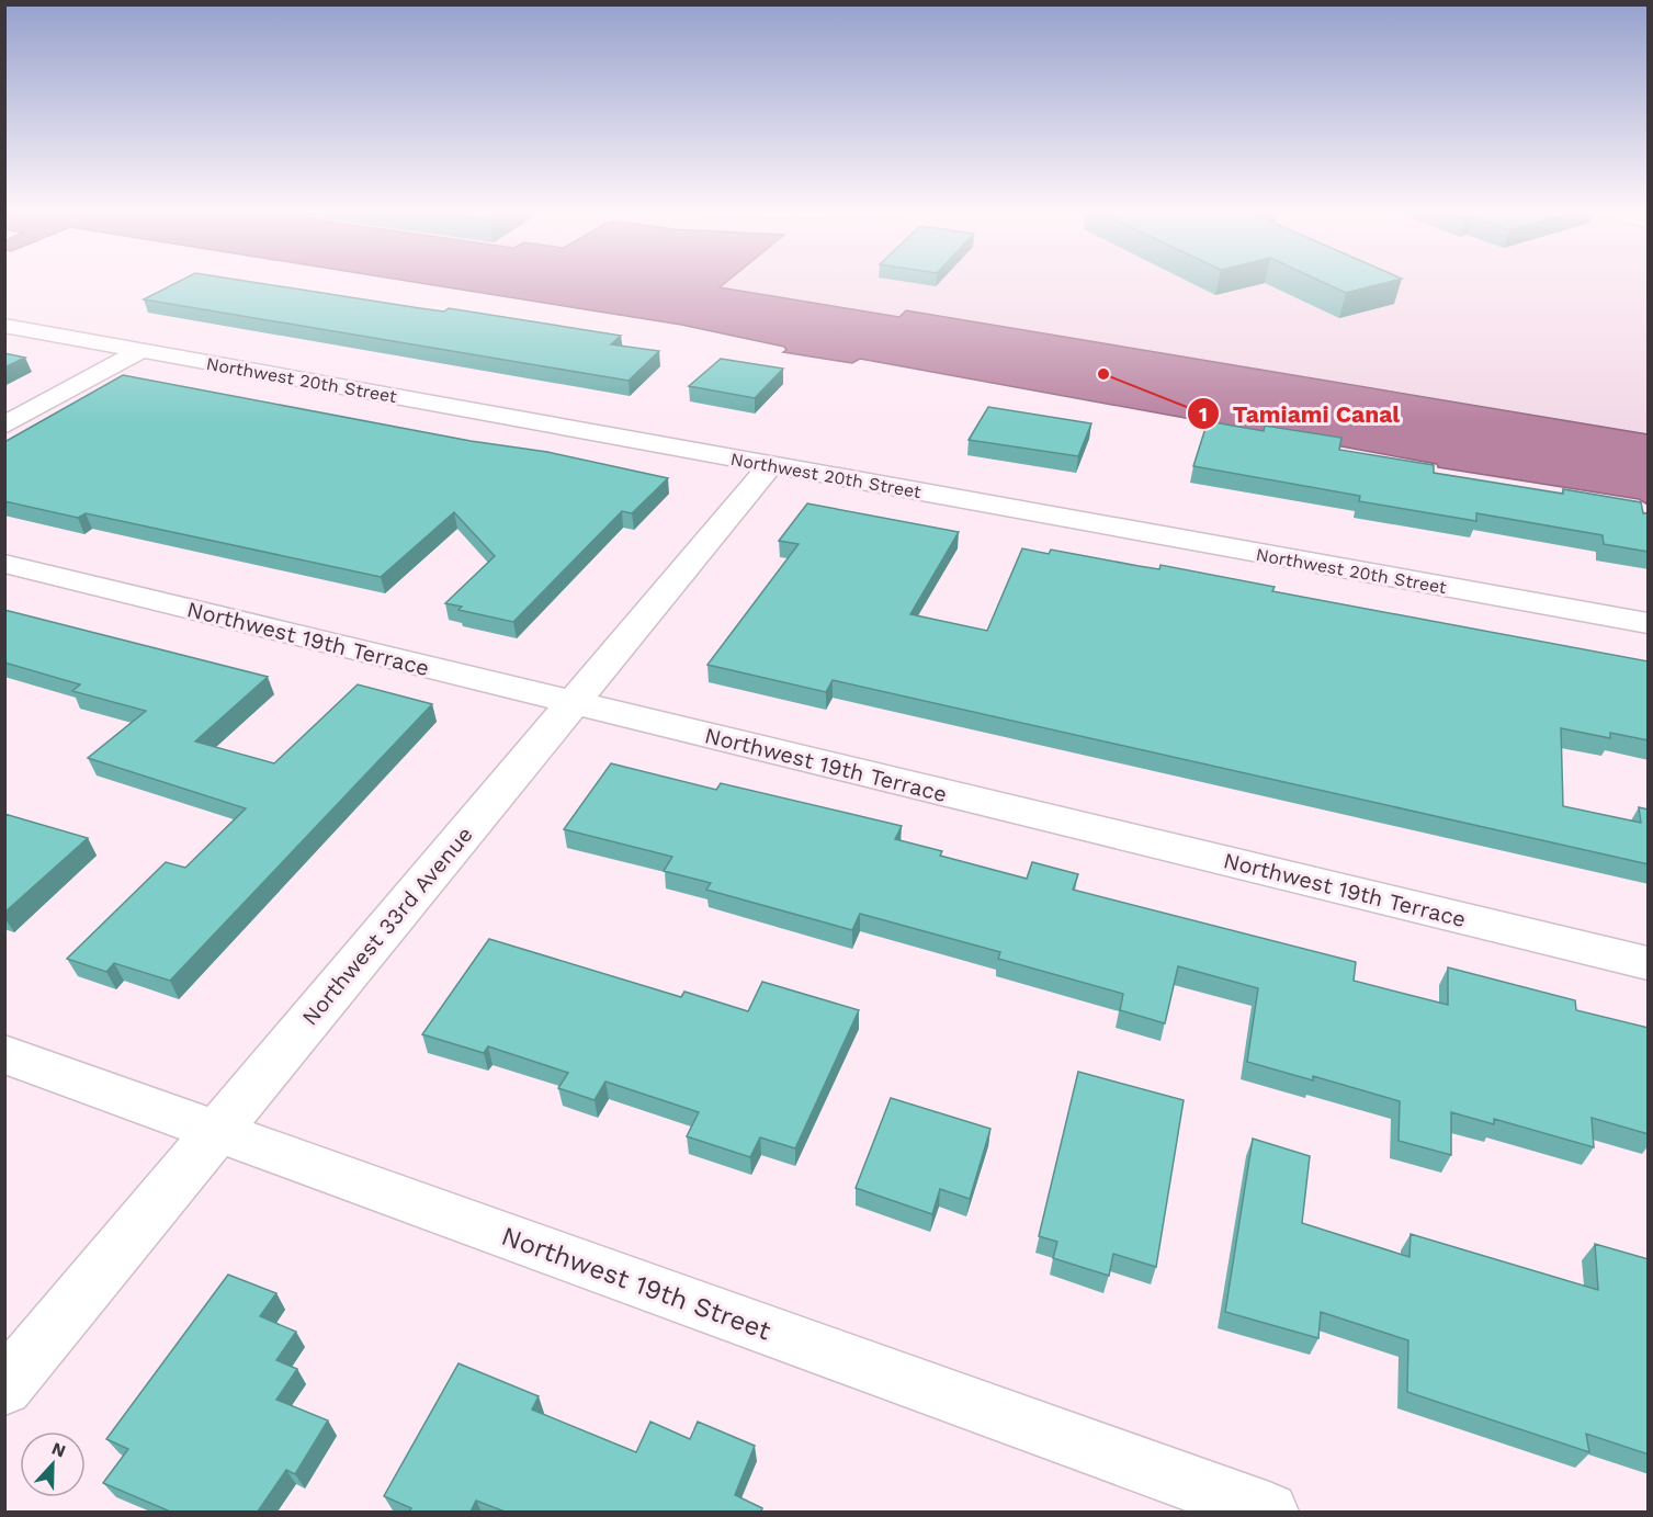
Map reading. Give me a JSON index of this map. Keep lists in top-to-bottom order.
{
  "streets": {
    "street": [
      "Northwest 20th Street",
      "Northwest 19th Terrace",
      "Northwest 33rd Avenue",
      "Northwest 19th Street"
    ]
  },
  "crossings": [
    ["Northwest 20th Street", "Northwest 33rd Avenue"],
    ["Northwest 19th Terrace", "Northwest 33rd Avenue"],
    ["Northwest 33rd Avenue", "Northwest 19th Street"]
  ],
  "places": ["Tamiami Canal"],
  "north": "top"
}
